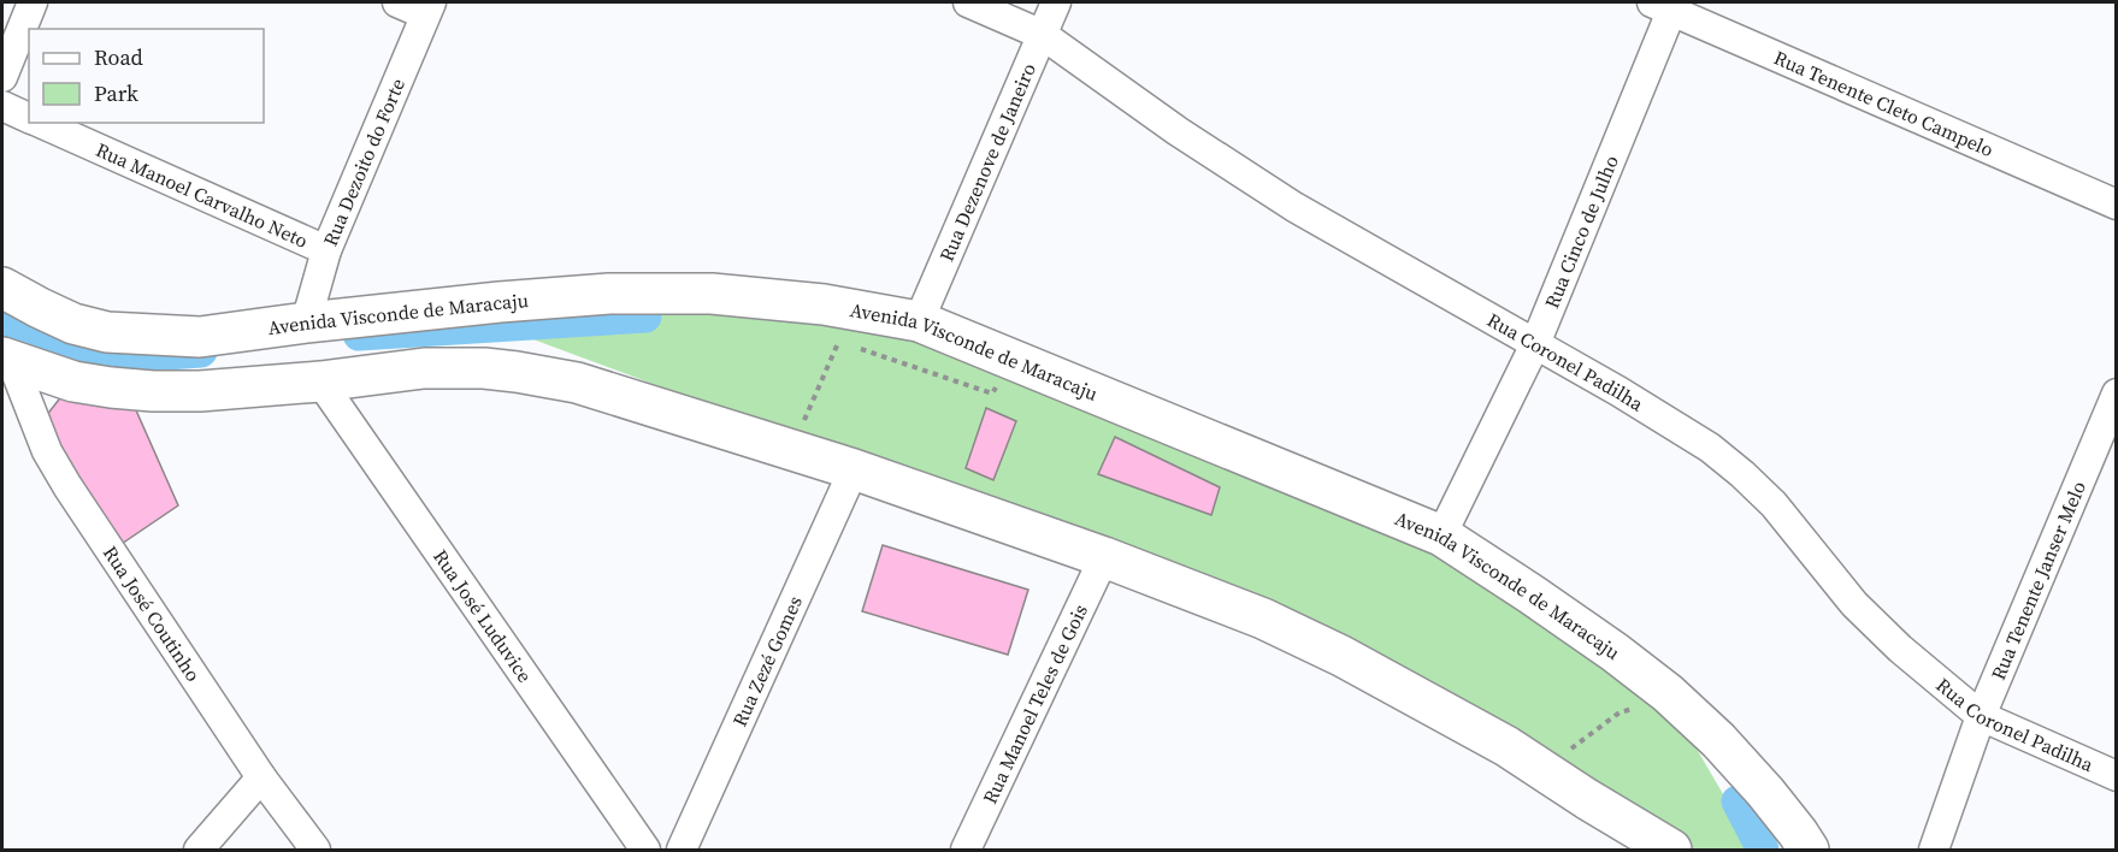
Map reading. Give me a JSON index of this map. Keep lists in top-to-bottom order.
{
  "streets": {
    "main road": ["Avenida Visconde de Maracaju"],
    "street": [
      "Rua Tenente Cleto Campelo",
      "Rua Dezoito do Forte",
      "Rua Dezenove de Janeiro",
      "Rua Manoel Carvalho Neto",
      "Rua Cinco de Julho",
      "Rua Coronel Padilha",
      "Rua Tenente Janser Melo",
      "Rua José Coutinho",
      "Rua José Luduvice",
      "Rua Zezé Gomes",
      "Rua Manoel Teles de Gois"
    ]
  },
  "crossings": [
    ["Rua Tenente Cleto Campelo", "Rua Cinco de Julho"],
    ["Rua Dezoito do Forte", "Rua Manoel Carvalho Neto"],
    ["Rua Dezoito do Forte", "Avenida Visconde de Maracaju"],
    ["Rua Dezenove de Janeiro", "Avenida Visconde de Maracaju"],
    ["Rua Dezenove de Janeiro", "Rua Coronel Padilha"],
    ["Rua Cinco de Julho", "Avenida Visconde de Maracaju"],
    ["Rua Cinco de Julho", "Rua Coronel Padilha"],
    ["Rua Coronel Padilha", "Rua Tenente Janser Melo"]
  ],
  "legend": ["Road", "Park"]
}
